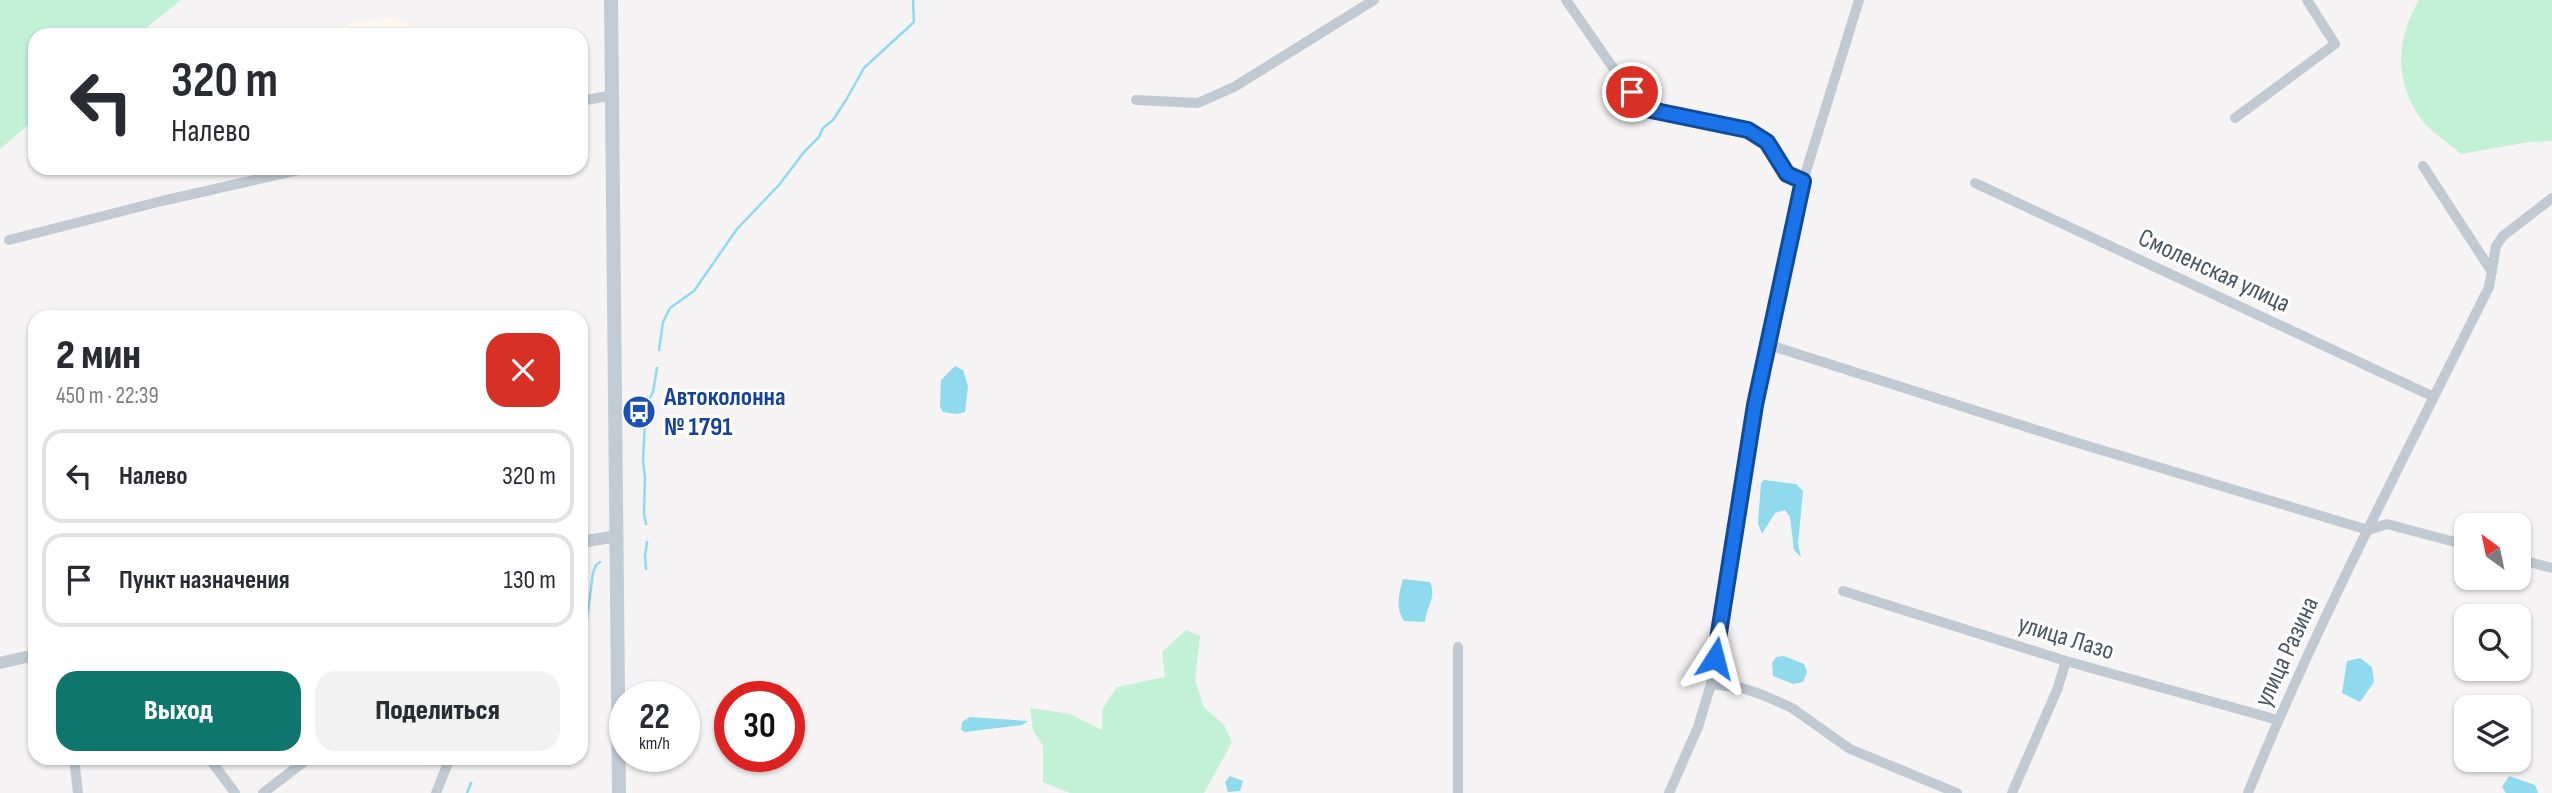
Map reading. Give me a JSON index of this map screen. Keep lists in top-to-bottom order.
{
  "streets": {
    "street": ["Смоленская улица", "улица Лазо", "улица Разина"]
  },
  "crossings": [
    ["Смоленская улица", "улица Разина"],
    ["улица Лазо", "улица Разина"]
  ],
  "places": {
    "bus stop": ["Автоколонна № 1791"]
  },
  "north": "top left",
  "page": {
    "turn": ["320 m", "Налево"],
    "heading": ["2 мин", "450 m · 22:39"],
    "list": [
      {
        "name": "Налево",
        "value": "320 m"
      },
      {
        "name": "Пункт назначения",
        "value": "130 m"
      }
    ],
    "buttons": ["Выход", "Поделиться"],
    "speed": "22 km/h",
    "limit": "30"
  }
}
